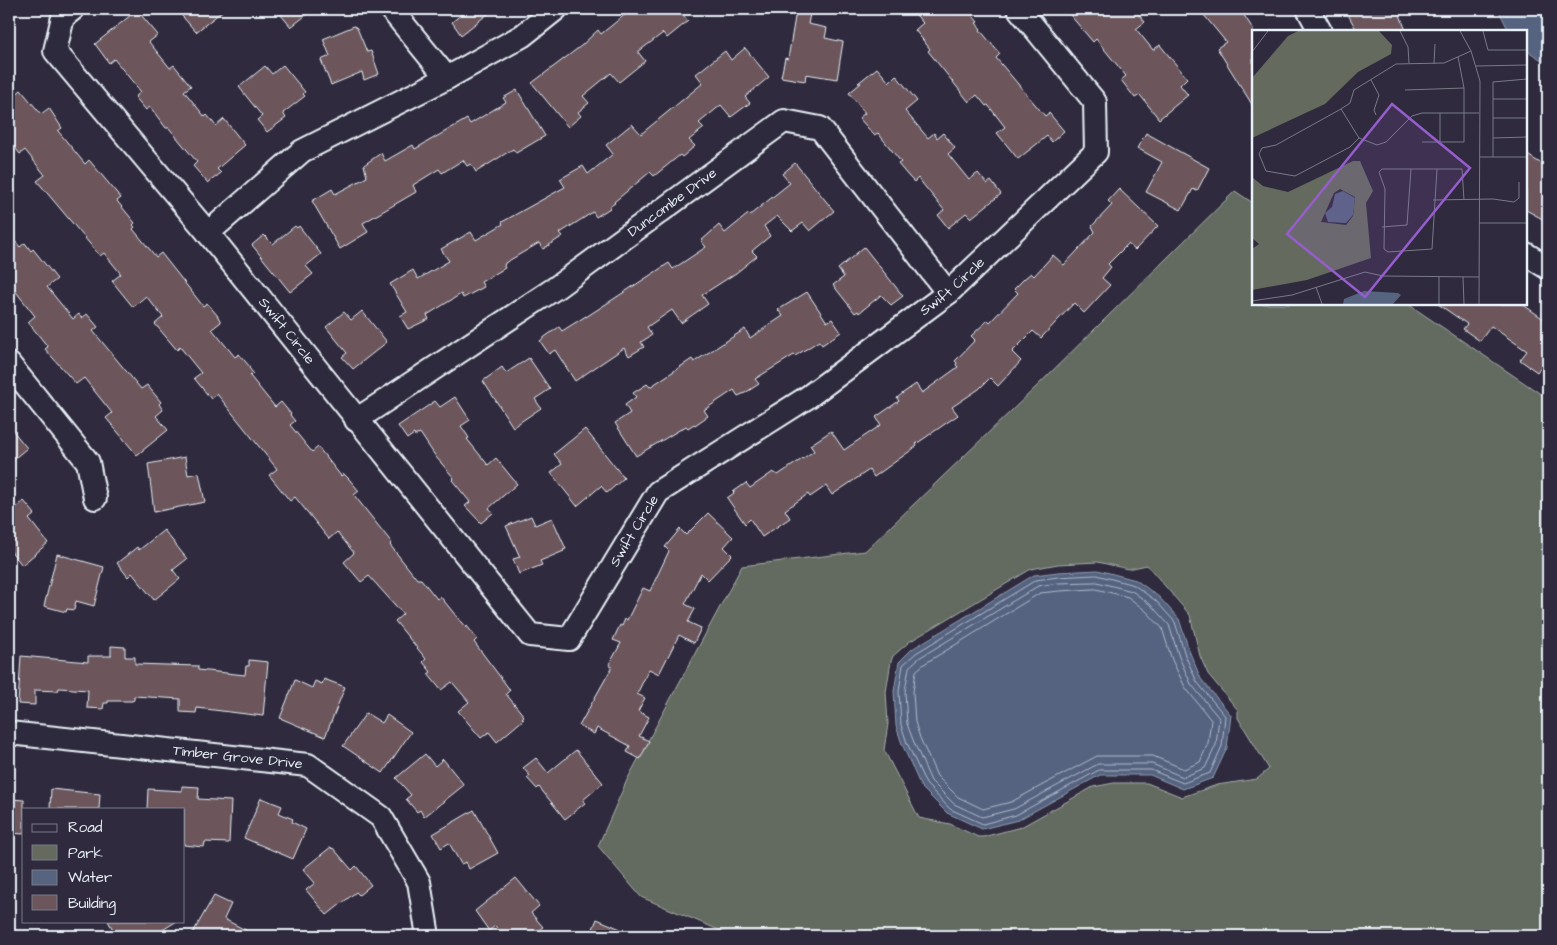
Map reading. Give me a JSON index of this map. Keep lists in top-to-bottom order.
{
  "streets": {
    "street": ["Duncombe Drive", "Swift Circle", "Timber Grove Drive"]
  },
  "crossings": [
    ["Duncombe Drive", "Swift Circle"]
  ],
  "legend": [
    "Road",
    "Park",
    "Water",
    "Building"
  ]
}
